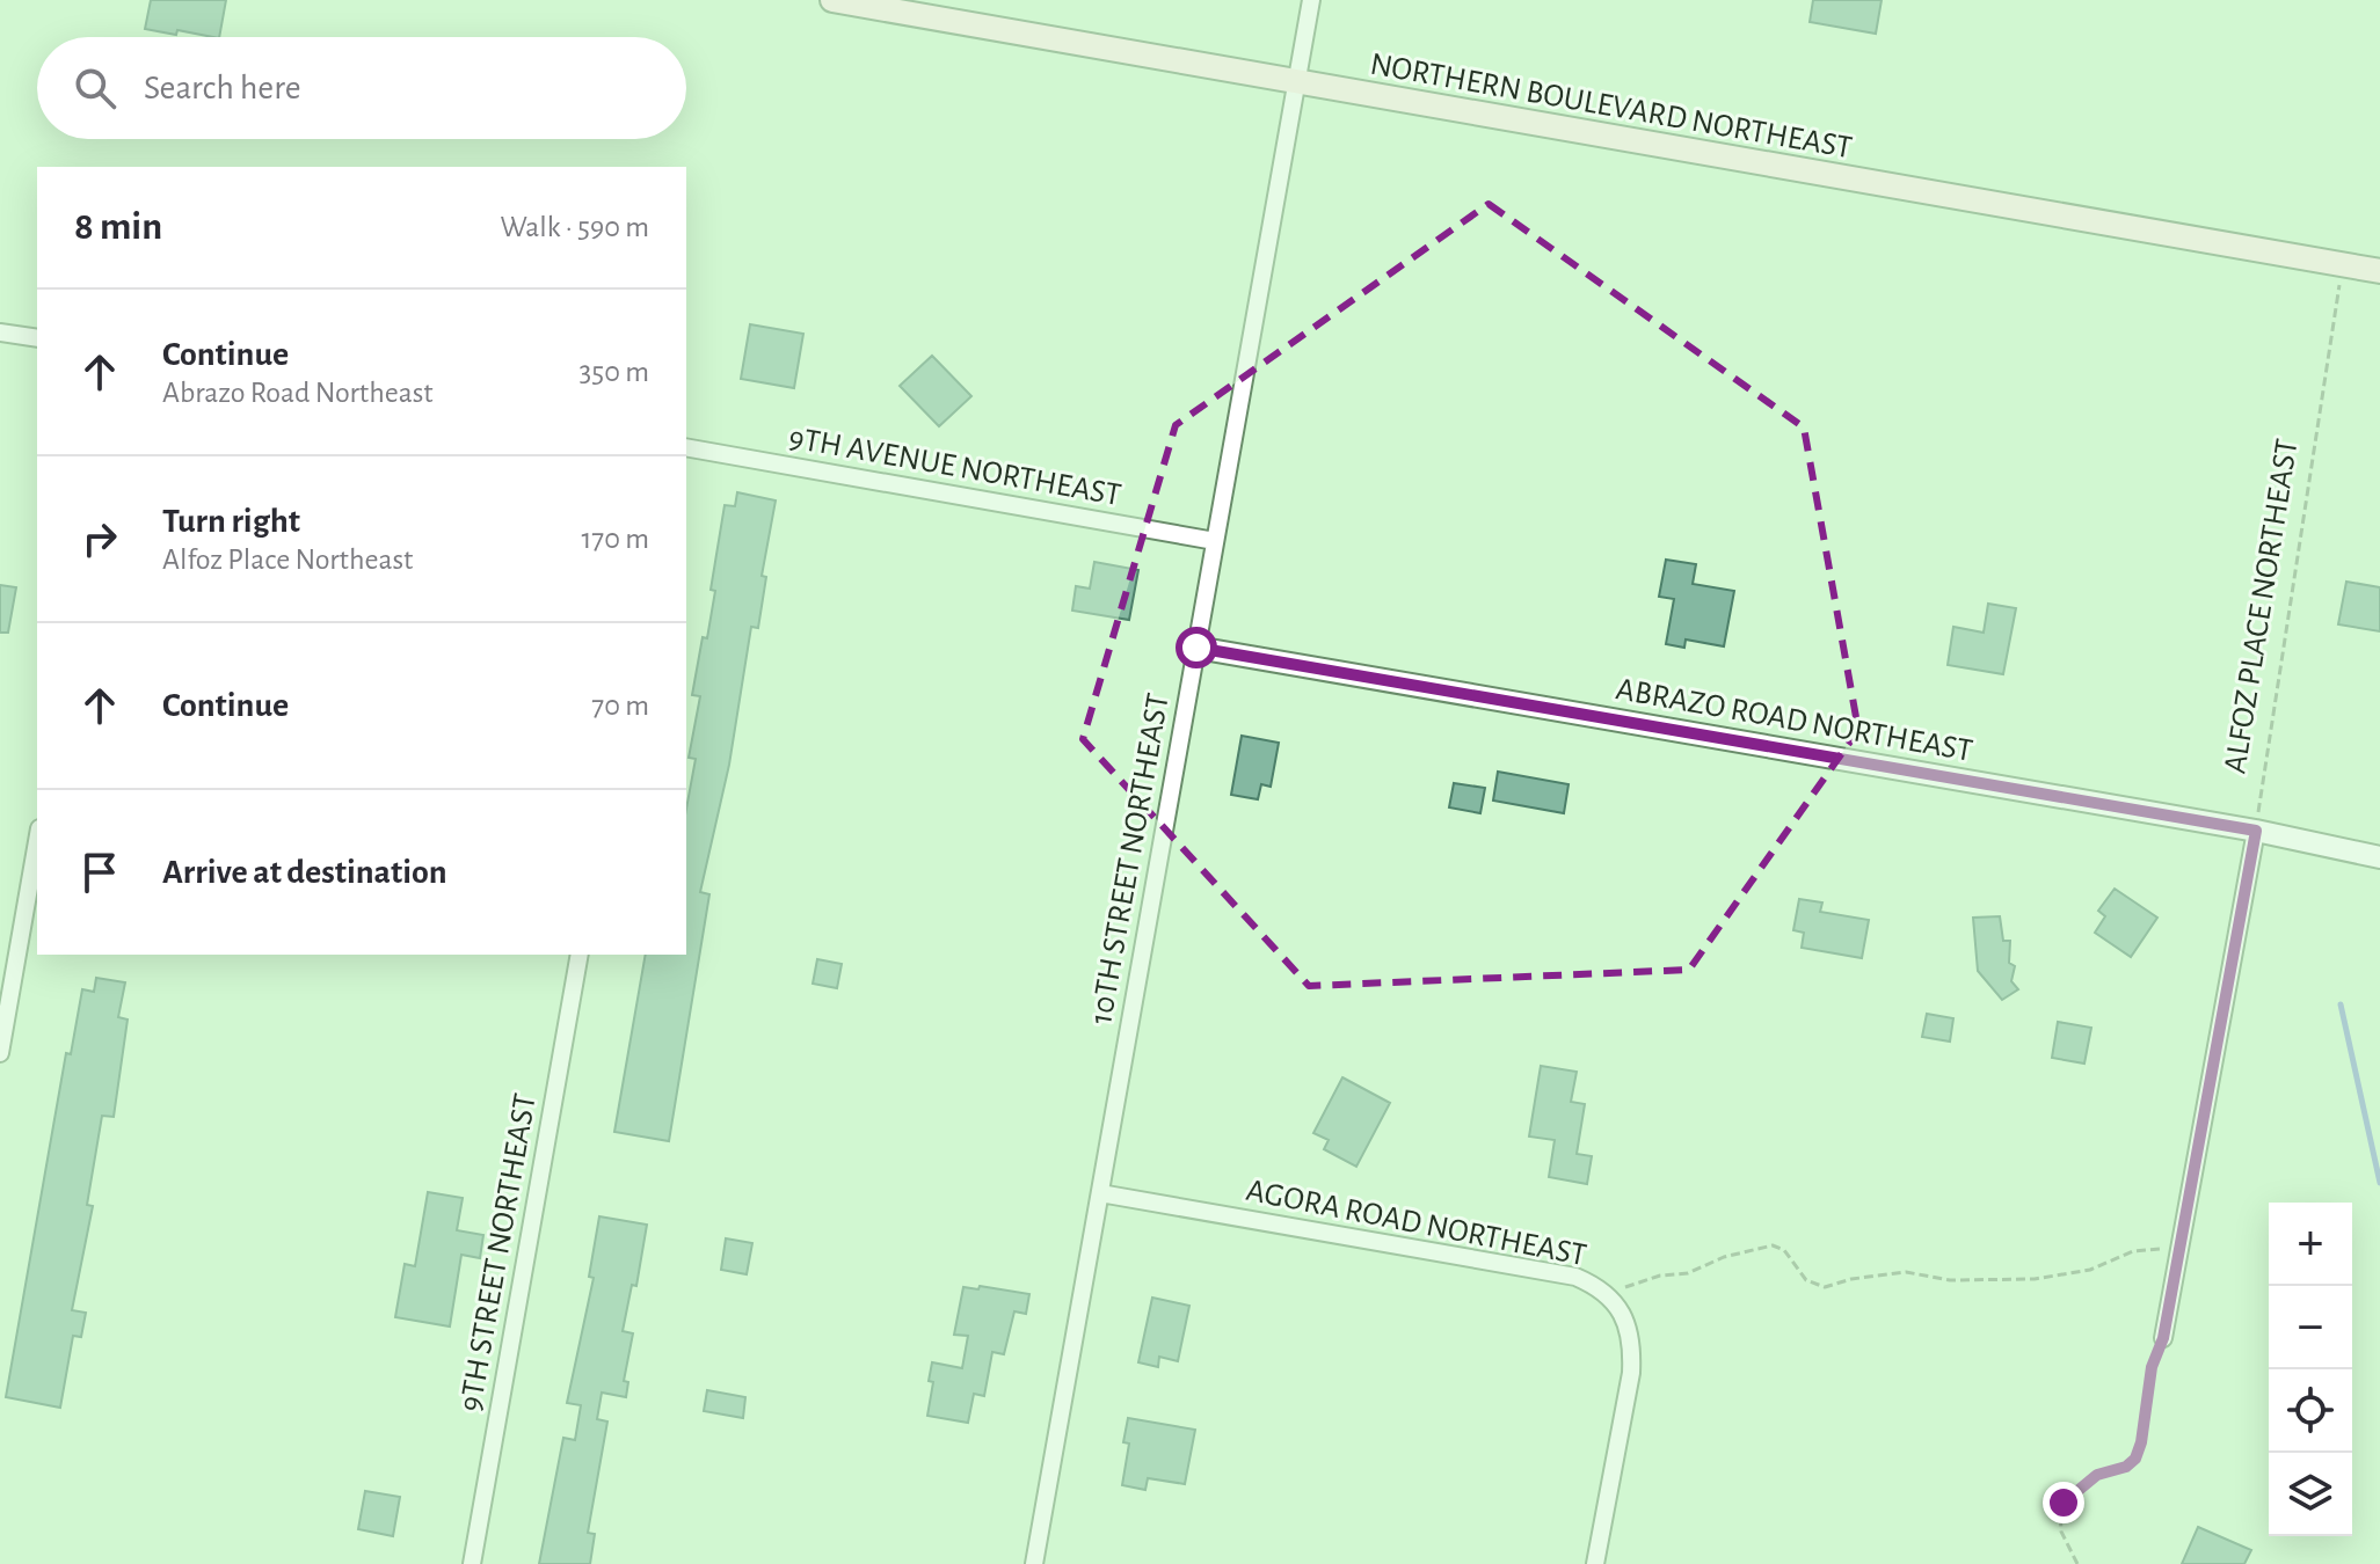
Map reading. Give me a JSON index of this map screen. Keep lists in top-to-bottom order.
{
  "streets": {
    "main road": ["NORTHERN BOULEVARD NORTHEAST"],
    "street": [
      "9TH AVENUE NORTHEAST",
      "ABRAZO ROAD NORTHEAST",
      "10TH STREET NORTHEAST",
      "AGORA ROAD NORTHEAST",
      "9TH STREET NORTHEAST"
    ],
    "path": ["ALFOZ PLACE NORTHEAST"]
  },
  "crossings": [
    ["NORTHERN BOULEVARD NORTHEAST", "ALFOZ PLACE NORTHEAST"],
    ["NORTHERN BOULEVARD NORTHEAST", "10TH STREET NORTHEAST"],
    ["9TH AVENUE NORTHEAST", "10TH STREET NORTHEAST"],
    ["ALFOZ PLACE NORTHEAST", "ABRAZO ROAD NORTHEAST"],
    ["ABRAZO ROAD NORTHEAST", "10TH STREET NORTHEAST"],
    ["10TH STREET NORTHEAST", "AGORA ROAD NORTHEAST"]
  ],
  "page": {
    "search": "Search here",
    "heading": ["8 min", "Walk · 590 m"],
    "list": [
      ["Continue", "Abrazo Road Northeast", "350 m"],
      ["Turn right", "Alfoz Place Northeast", "170 m"],
      ["Continue", "70 m"],
      "Arrive at destination"
    ],
    "map_buttons": ["+", "−"]
  }
}
